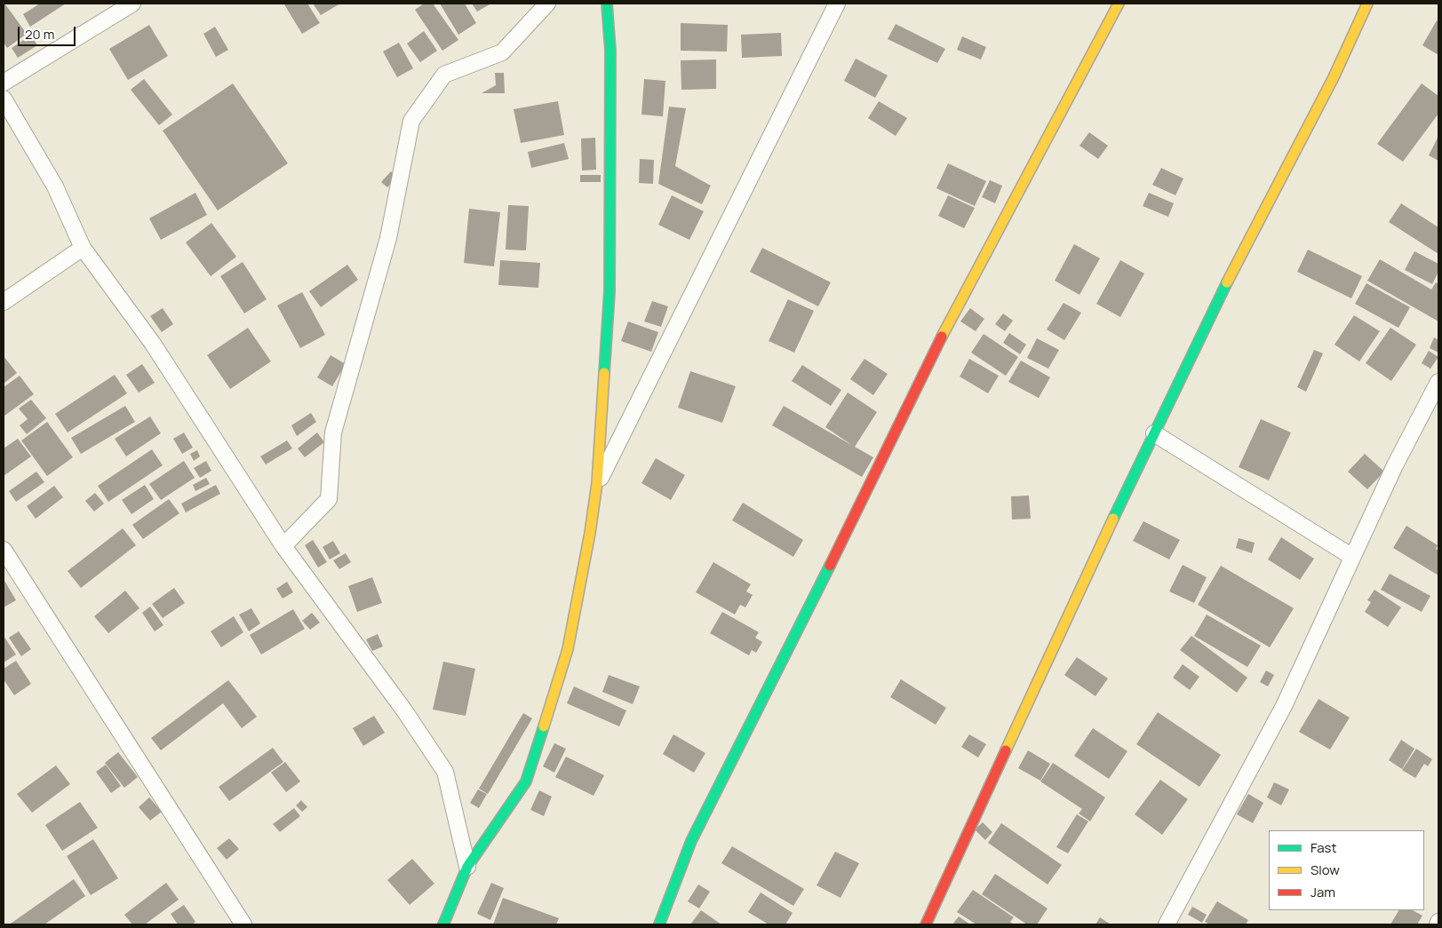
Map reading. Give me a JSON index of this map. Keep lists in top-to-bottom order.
{
  "legend": ["Fast", "Slow", "Jam"],
  "scale_bar": "20 m"
}
